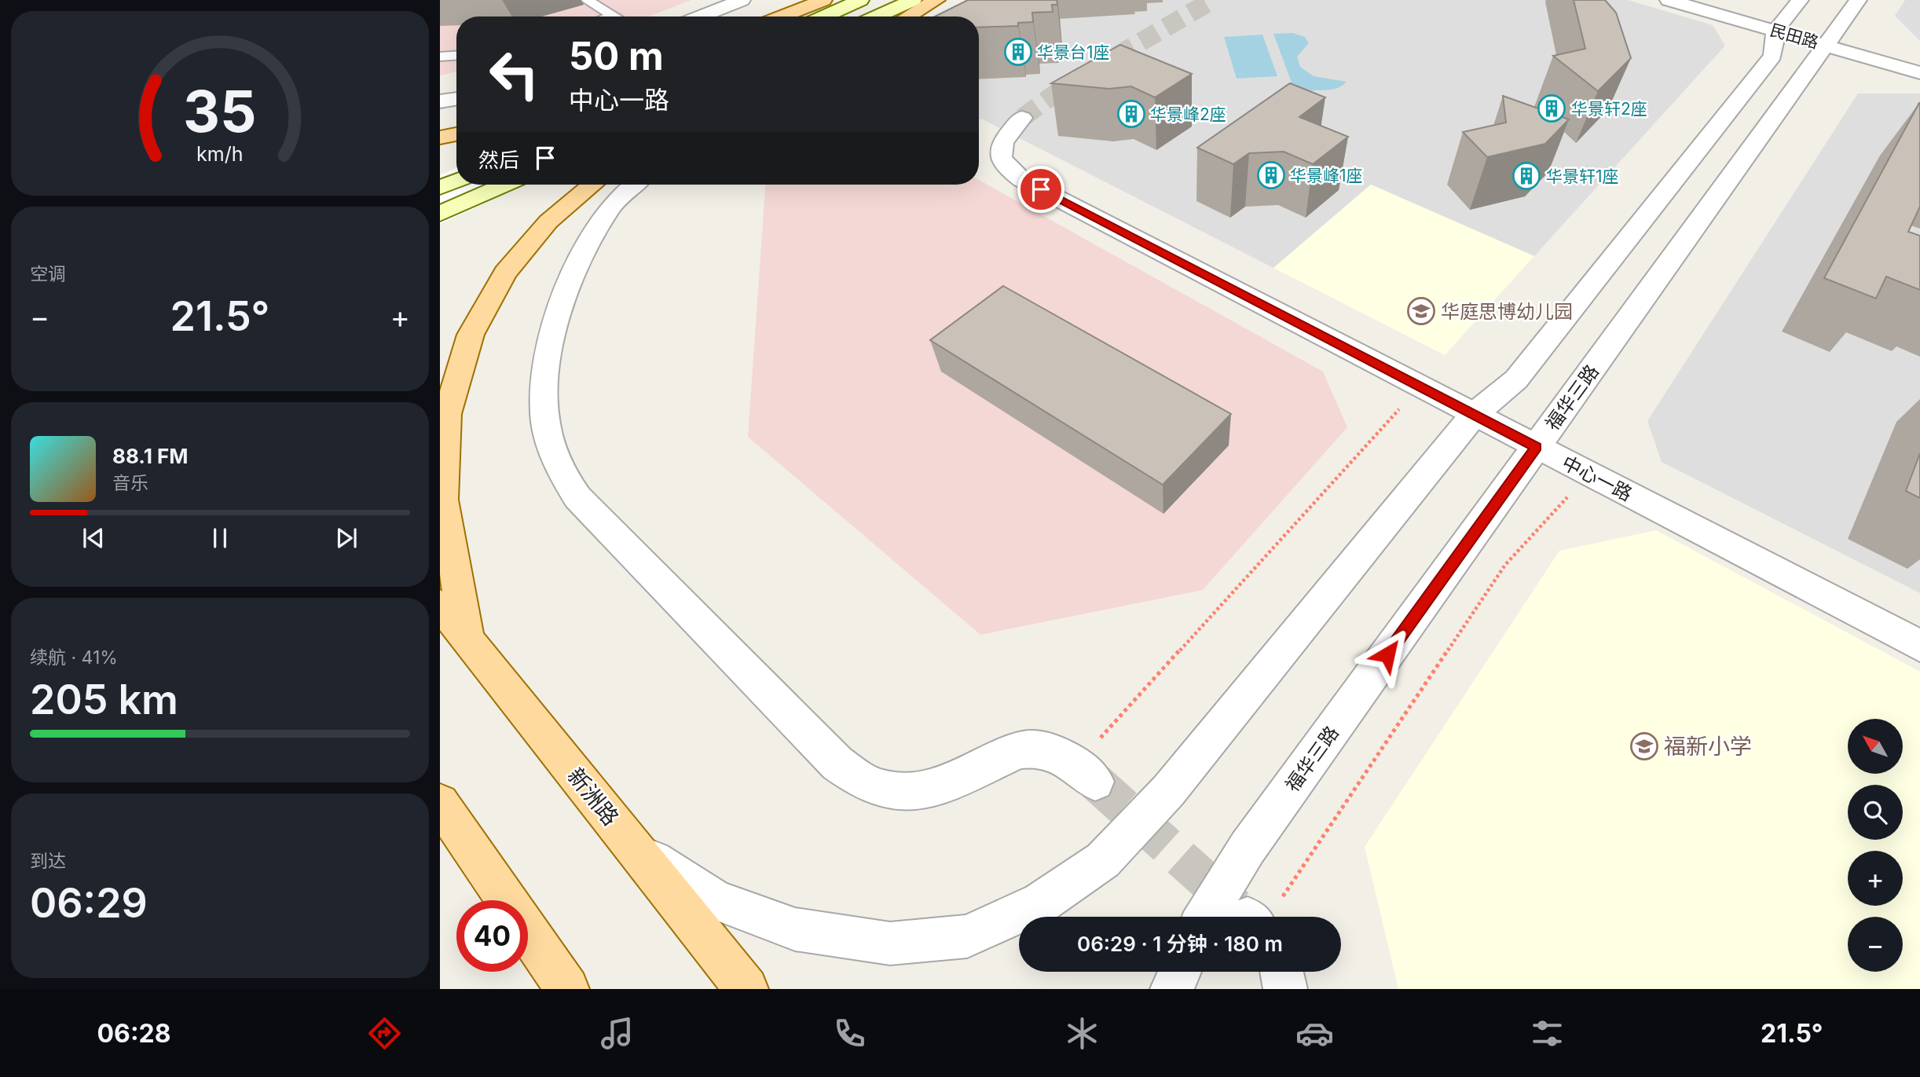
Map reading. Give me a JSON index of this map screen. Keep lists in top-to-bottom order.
{
  "streets": {
    "main road": ["新洲路"],
    "street": ["民田路", "福华三路", "中心一路"]
  },
  "crossings": [
    ["民田路", "福华三路"],
    ["福华三路", "中心一路"]
  ],
  "places": {
    "building": [
      "华景台1座",
      "华景轩2座",
      "华景峰2座",
      "华景峰1座",
      "华景轩1座"
    ],
    "school or university": ["华庭思博幼儿园", "福新小学"]
  },
  "north": "top left",
  "page": {
    "turn": ["50 m", "中心一路"],
    "then": "然后",
    "tile": [
      "空调",
      ["续航 · 41%", "205 km"],
      ["到达", "06:29"]
    ],
    "heat": ["−", "21.5°", "+"],
    "song": ["88.1 FM", "音乐"],
    "map_buttons": ["+", "−"],
    "limit": "40",
    "trip": "06:29 · 1 分钟 · 180 m",
    "tabs": ["06:28", "21.5°"],
    "gauge": ["35", "km/h"]
  }
}
